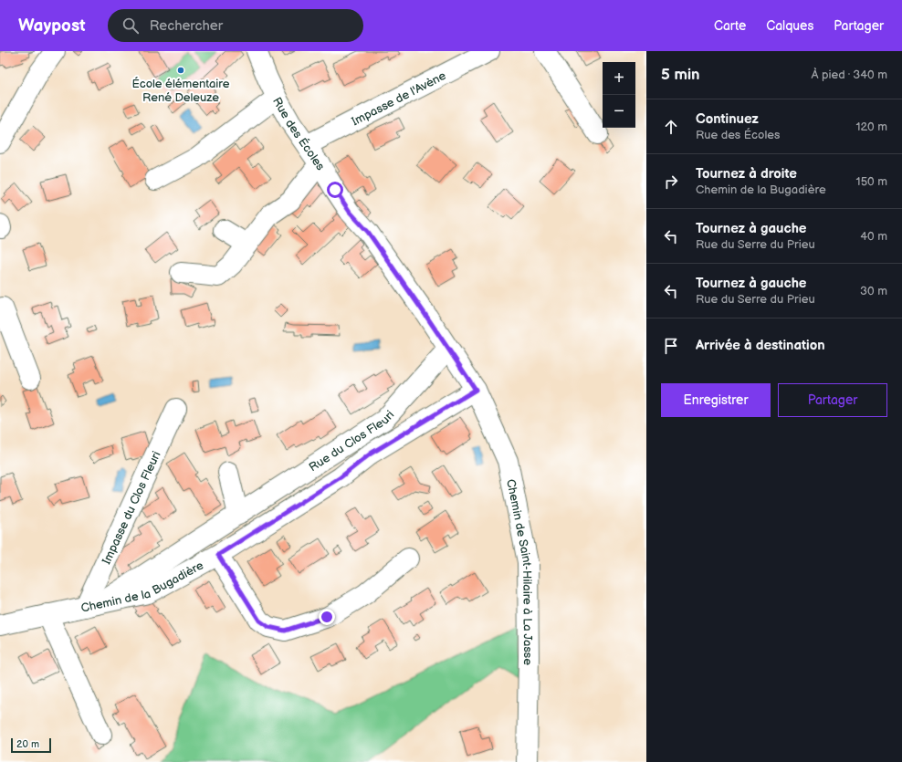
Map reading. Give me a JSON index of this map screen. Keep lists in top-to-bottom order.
{
  "streets": {
    "street": [
      "Impasse de l'Avène",
      "Rue des Écoles",
      "Rue du Clos Fleuri",
      "Impasse du Clos Fleuri",
      "Chemin de Saint-Hilaire à La Jasse",
      "Chemin de la Bugadière"
    ]
  },
  "crossings": [
    ["Impasse de l'Avène", "Rue des Écoles"],
    ["Rue des Écoles", "Rue du Clos Fleuri"],
    ["Rue des Écoles", "Chemin de Saint-Hilaire à La Jasse"],
    ["Rue des Écoles", "Chemin de la Bugadière"],
    ["Rue du Clos Fleuri", "Chemin de la Bugadière"],
    ["Impasse du Clos Fleuri", "Chemin de la Bugadière"],
    ["Chemin de Saint-Hilaire à La Jasse", "Chemin de la Bugadière"]
  ],
  "places": ["École élémentaire René Deleuze"],
  "scale_bar": "20 m",
  "page": {
    "header": "Waypost",
    "search": "Rechercher",
    "nav": ["Carte", "Calques", "Partager"],
    "heading": ["5 min", "À pied · 340 m"],
    "map_buttons": ["+", "−"],
    "list": [
      ["Continuez", "Rue des Écoles", "120 m"],
      ["Tournez à droite", "Chemin de la Bugadière", "150 m"],
      ["Tournez à gauche", "Rue du Serre du Prieu", "40 m"],
      ["Tournez à gauche", "Rue du Serre du Prieu", "30 m"],
      "Arrivée à destination"
    ],
    "buttons": ["Enregistrer", "Partager"],
    "scale": "20 m"
  }
}
